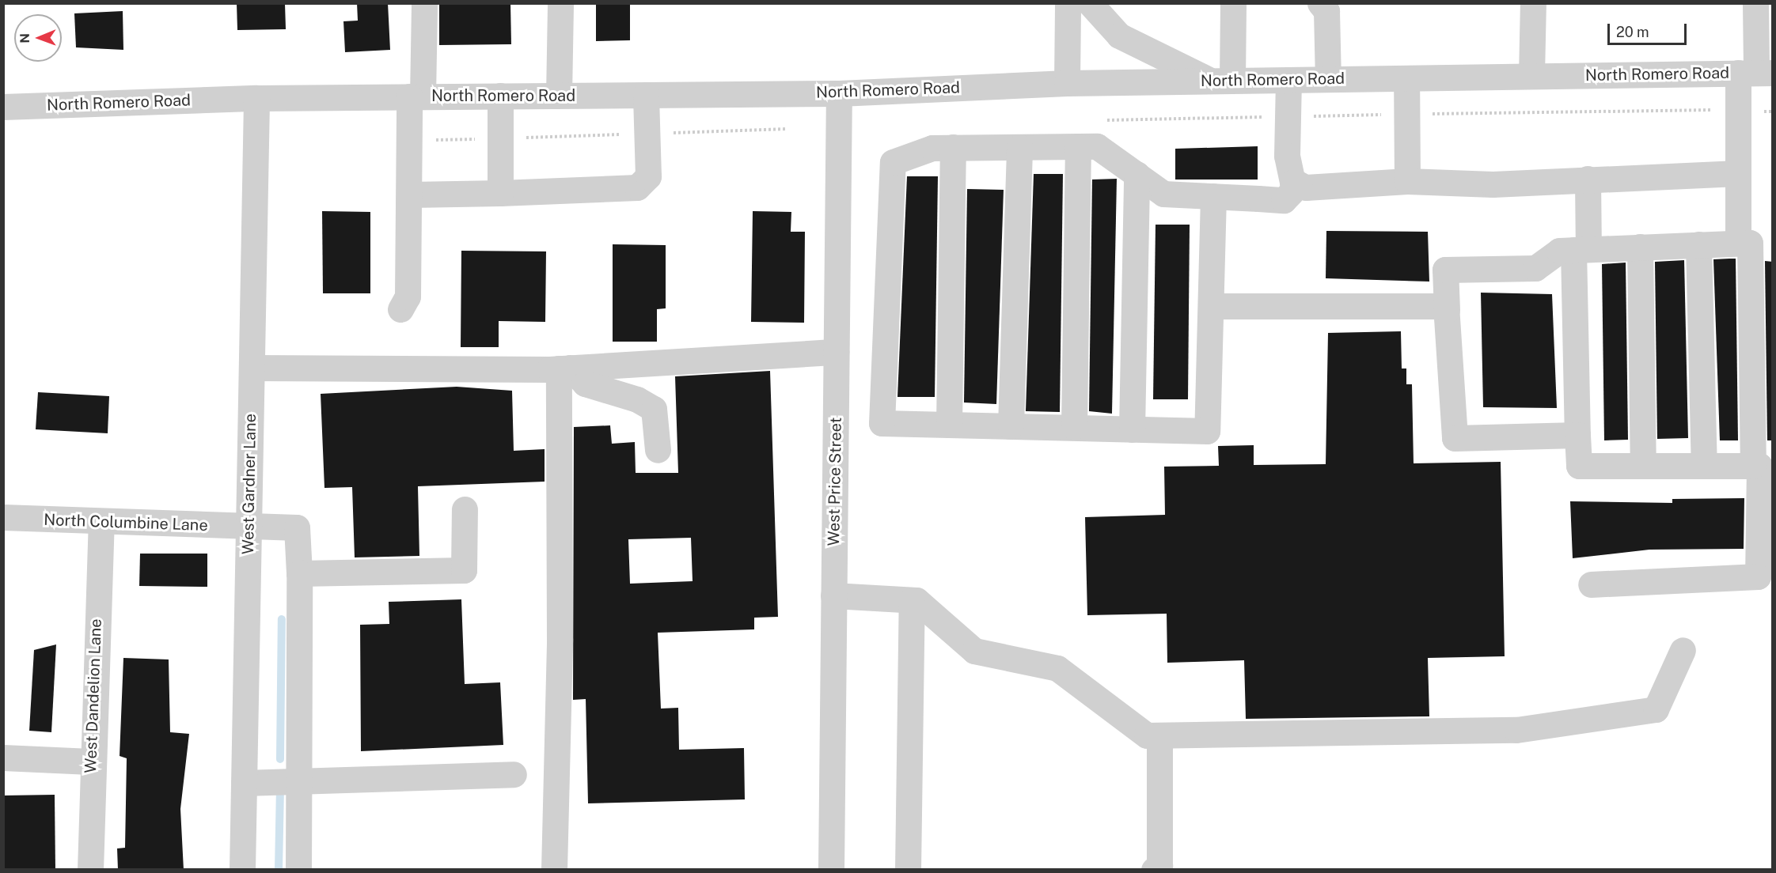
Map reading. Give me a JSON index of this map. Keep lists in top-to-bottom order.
{
  "streets": {
    "street": [
      "North Romero Road",
      "West Price Street",
      "West Gardner Lane",
      "North Columbine Lane",
      "West Dandelion Lane"
    ]
  },
  "crossings": [
    ["North Romero Road", "West Price Street"],
    ["North Romero Road", "West Gardner Lane"],
    ["West Gardner Lane", "North Columbine Lane"],
    ["North Columbine Lane", "West Dandelion Lane"]
  ],
  "scale_bar": "20 m",
  "north": "left"
}
